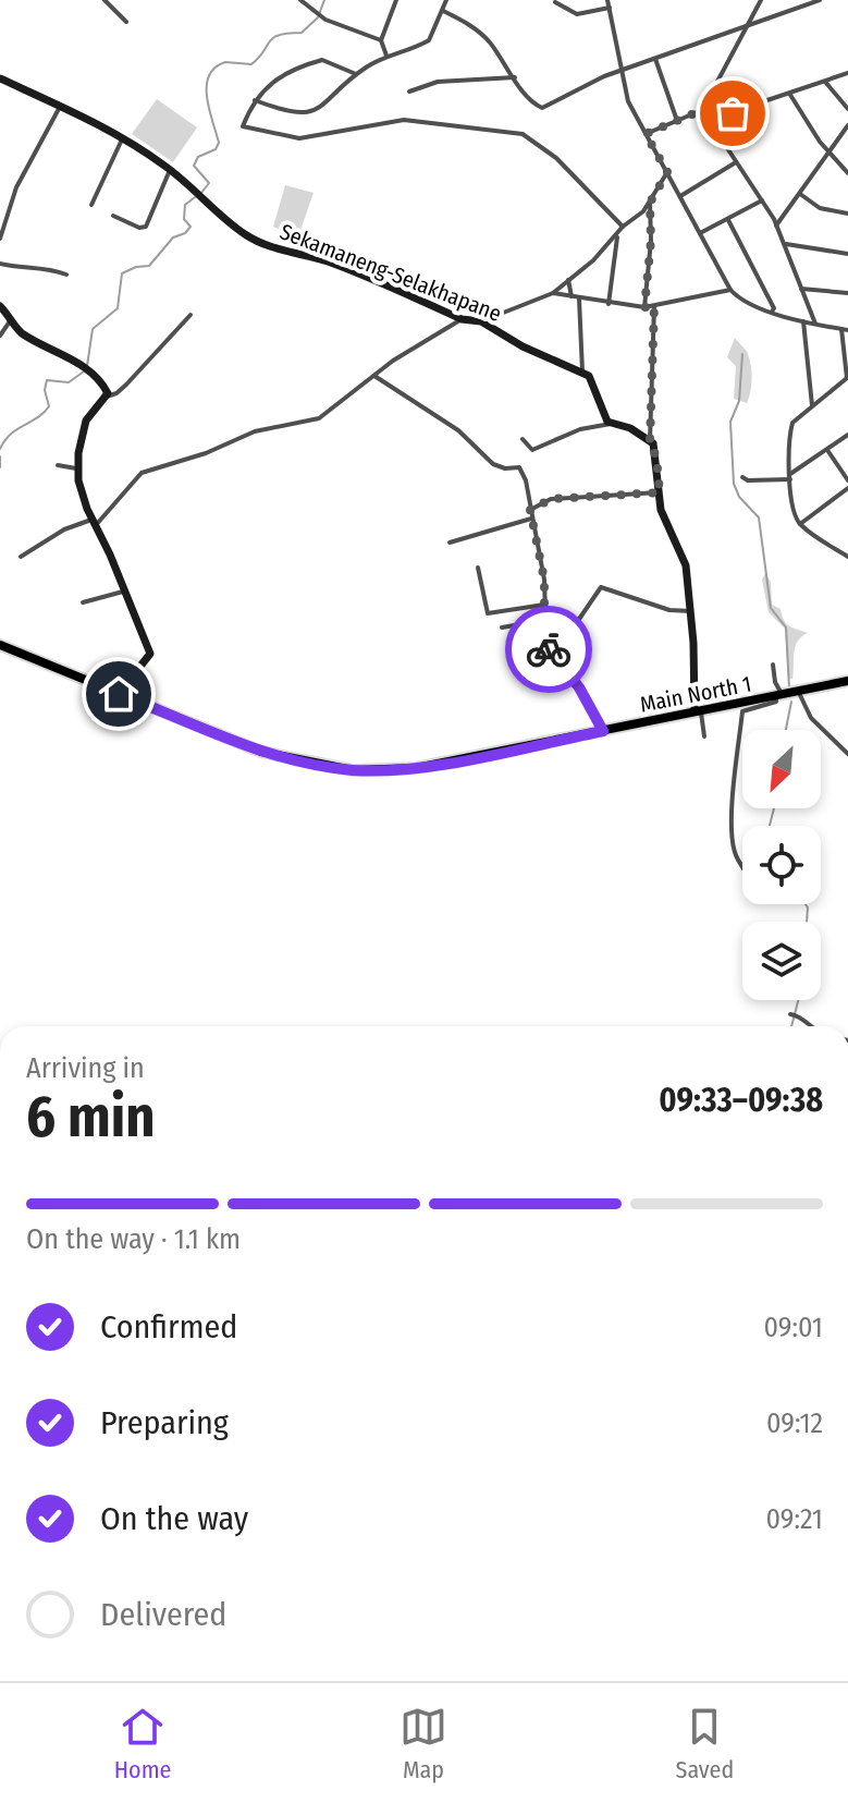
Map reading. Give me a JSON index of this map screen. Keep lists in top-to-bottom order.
{
  "streets": {
    "main road": ["Main North 1"],
    "street": ["Sekamaneng-Selakhapane"]
  },
  "north": "bottom left",
  "page": {
    "heading": ["6 min", "Arriving in", "09:33–09:38"],
    "bar": "On the way · 1.1 km",
    "list": [
      ["Confirmed", "09:01"],
      ["Preparing", "09:12"],
      ["On the way", "09:21"],
      "Delivered"
    ],
    "tabs": ["Home", "Map", "Saved"]
  }
}
